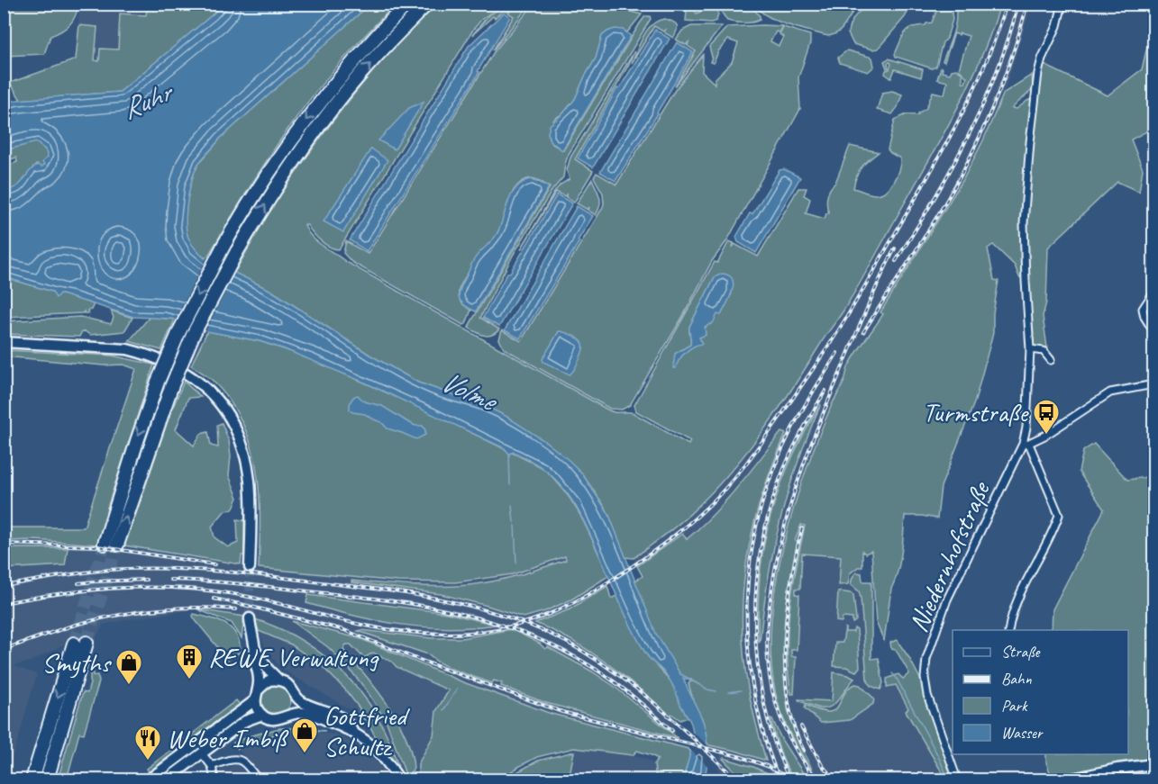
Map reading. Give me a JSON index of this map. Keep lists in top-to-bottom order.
{
  "streets": {
    "street": ["Niedernhofstraße"]
  },
  "water": ["Ruhr", "Volme"],
  "places": {
    "bus stop": ["Turmstraße"],
    "building": ["REWE Verwaltung"],
    "shop": ["Smyths", "Gottfried Schultz"],
    "restaurant": ["Weber Imbiß"]
  },
  "legend": [
    "Straße",
    "Bahn",
    "Park",
    "Wasser"
  ]
}
